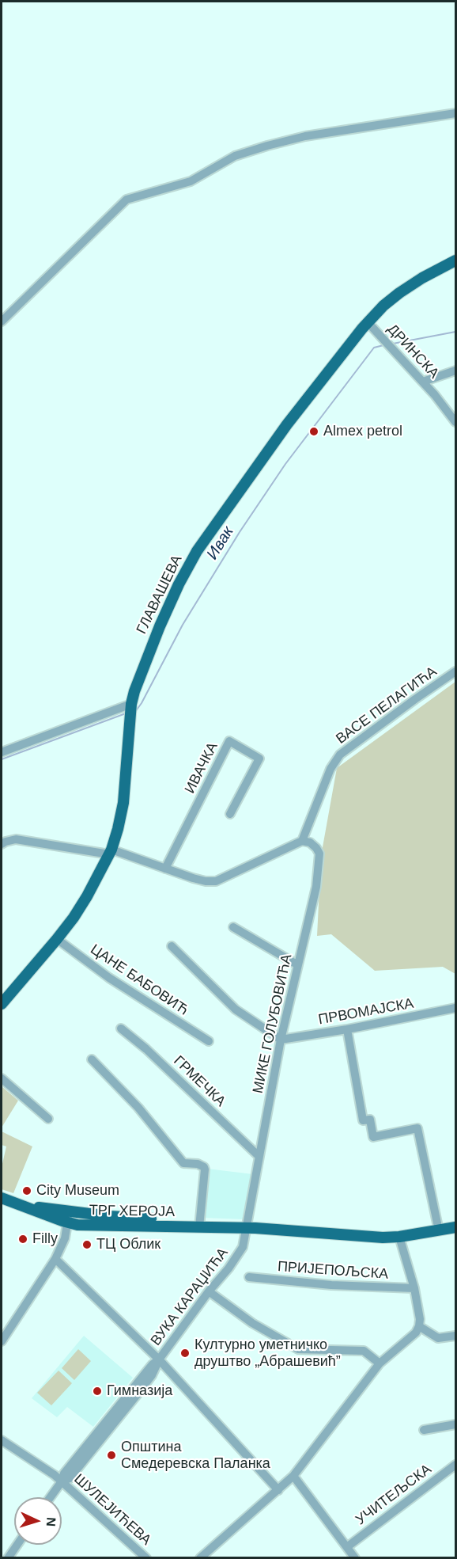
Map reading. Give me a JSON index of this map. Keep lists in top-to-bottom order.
{
  "streets": {
    "main road": ["ГЛАВАШЕВА", "ТРГ ХЕРОЈА"],
    "street": [
      "ДРИНСКА",
      "ВАСЕ ПЕЛАГИЋА",
      "ИВАЧКА",
      "ЦАНЕ БАБОВИЋ",
      "ПРВОМАЈСКА",
      "МИКЕ ГОЛУБОВИЋА",
      "ГРМЕЧКА",
      "ПРИЈЕПОЉСКА",
      "ВУКА КАРАЏИЋА",
      "УЧИТЕЉСКА",
      "ШУЛЕЈИЋЕВА"
    ]
  },
  "crossings": [
    ["ДРИНСКА", "ГЛАВАШЕВА"],
    ["ГЛАВАШЕВА", "ЦАНЕ БАБОВИЋ"],
    ["ВАСЕ ПЕЛАГИЋА", "МИКЕ ГОЛУБОВИЋА"],
    ["ПРВОМАЈСКА", "МИКЕ ГОЛУБОВИЋА"],
    ["МИКЕ ГОЛУБОВИЋА", "ГРМЕЧКА"],
    ["МИКЕ ГОЛУБОВИЋА", "ТРГ ХЕРОЈА"],
    ["МИКЕ ГОЛУБОВИЋА", "ВУКА КАРАЏИЋА"],
    ["ТРГ ХЕРОЈА", "ВУКА КАРАЏИЋА"],
    ["ВУКА КАРАЏИЋА", "ШУЛЕЈИЋЕВА"]
  ],
  "water": ["Ивак"],
  "places": [
    "Almex petrol",
    "City Museum",
    "Filly",
    "ТЦ Облик",
    "Културно уметничко друштво „Абрашевић”",
    "Гимназија",
    "Општина Смедеревска Паланка"
  ],
  "north": "right"
}
